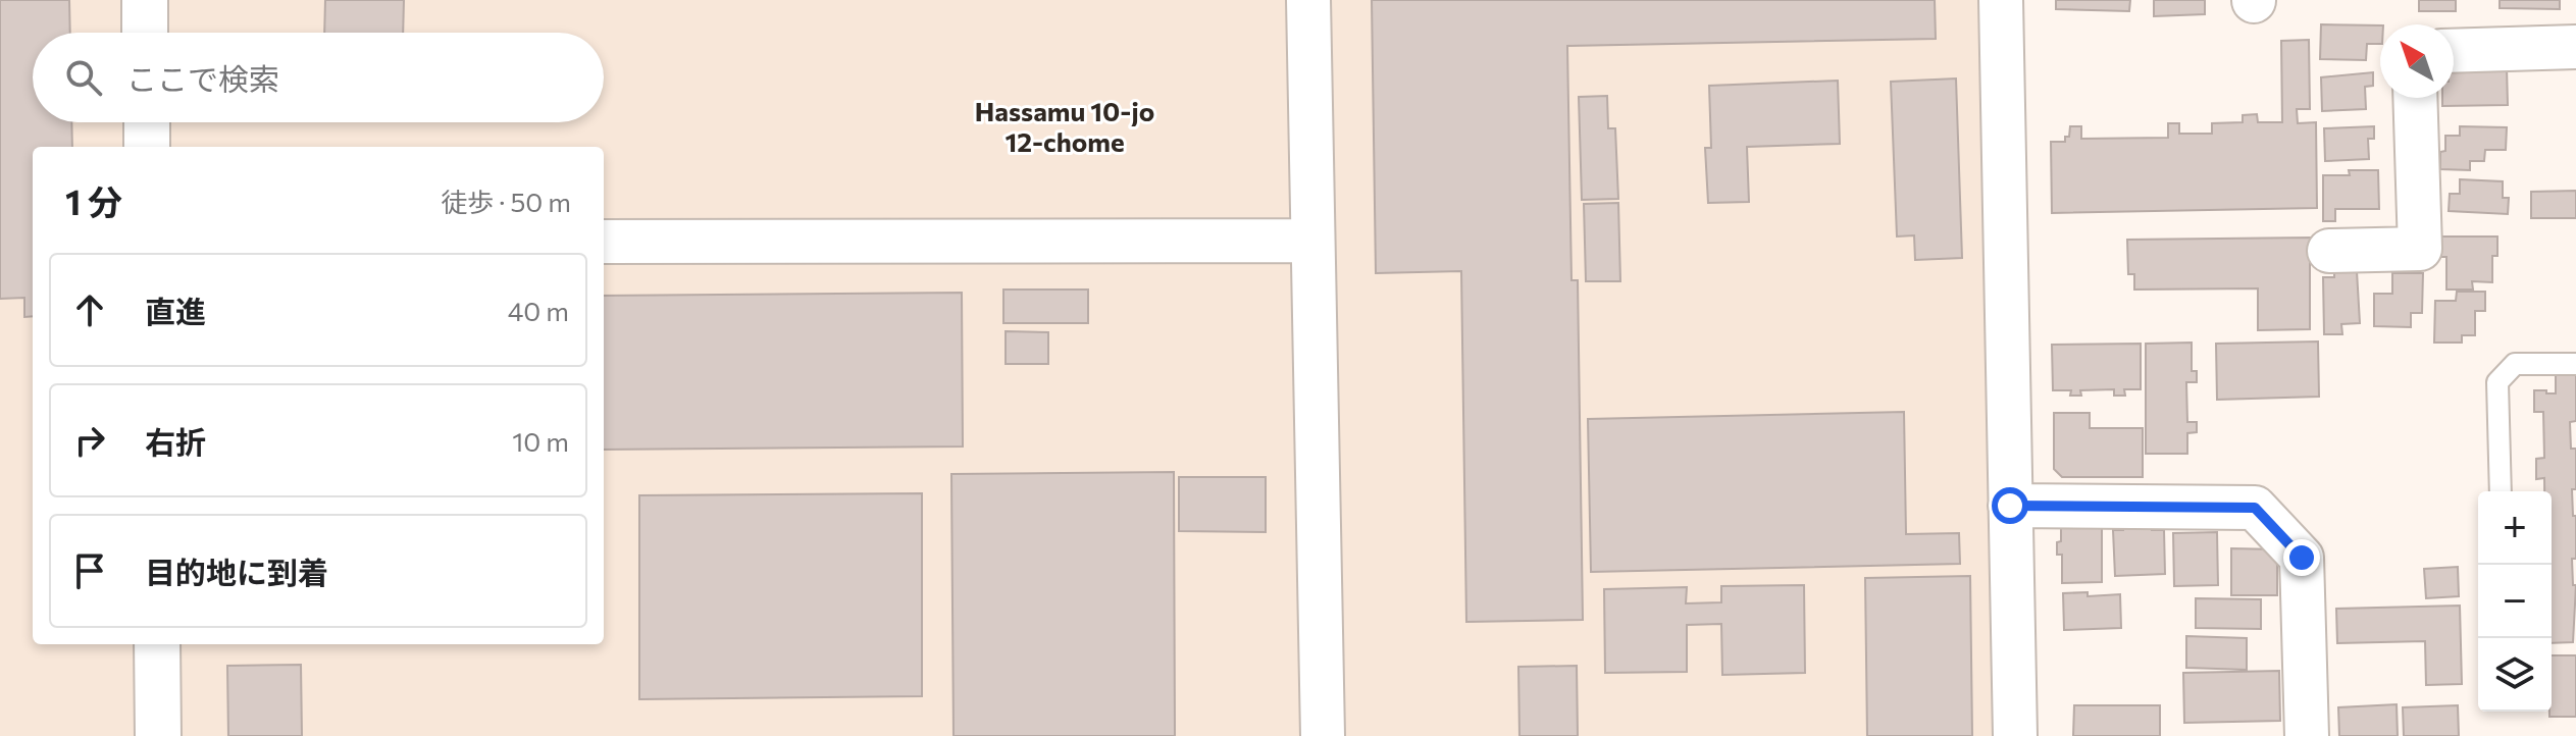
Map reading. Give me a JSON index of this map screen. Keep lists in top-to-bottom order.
{
  "districts": ["Hassamu 10-jo 12-chome"],
  "north": "top left",
  "page": {
    "search": "ここで検索",
    "heading": ["1 分", "徒歩 · 50 m"],
    "list": [
      ["直進", "40 m"],
      ["右折", "10 m"],
      "目的地に到着"
    ],
    "map_buttons": ["+", "−"]
  }
}
